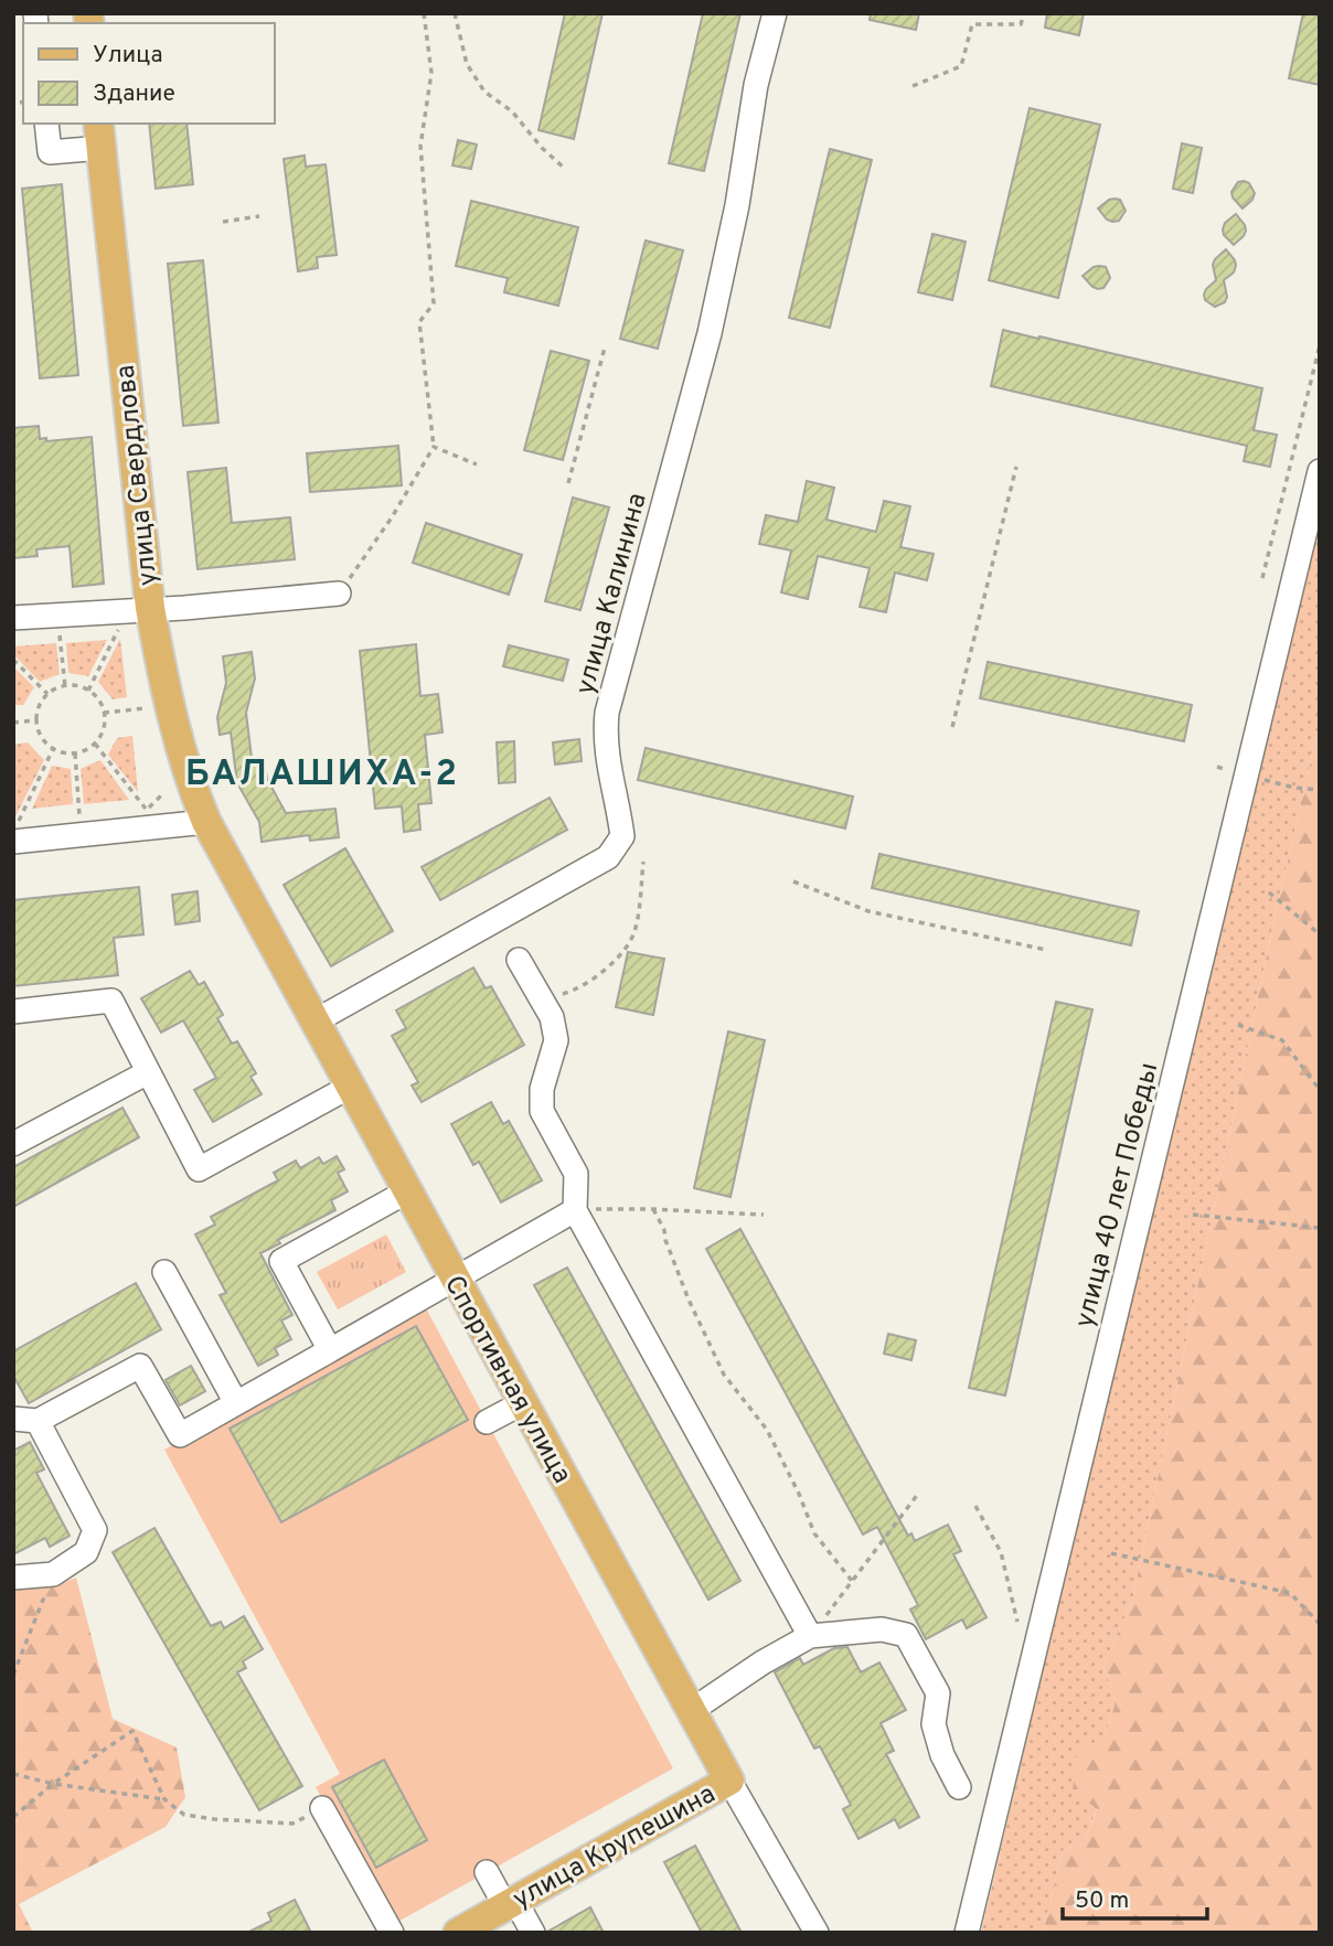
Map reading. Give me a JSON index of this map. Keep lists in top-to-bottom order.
{
  "streets": {
    "main road": ["улица Свердлова", "Спортивная улица", "улица Крупешина"],
    "street": ["улица Калинина", "улица 40 лет Победы"]
  },
  "crossings": [
    ["улица Свердлова", "Спортивная улица"],
    ["улица Калинина", "Спортивная улица"],
    ["Спортивная улица", "улица Крупешина"]
  ],
  "districts": ["БАЛАШИХА-2"],
  "legend": ["Улица", "Здание"],
  "scale_bar": "50 m"
}
